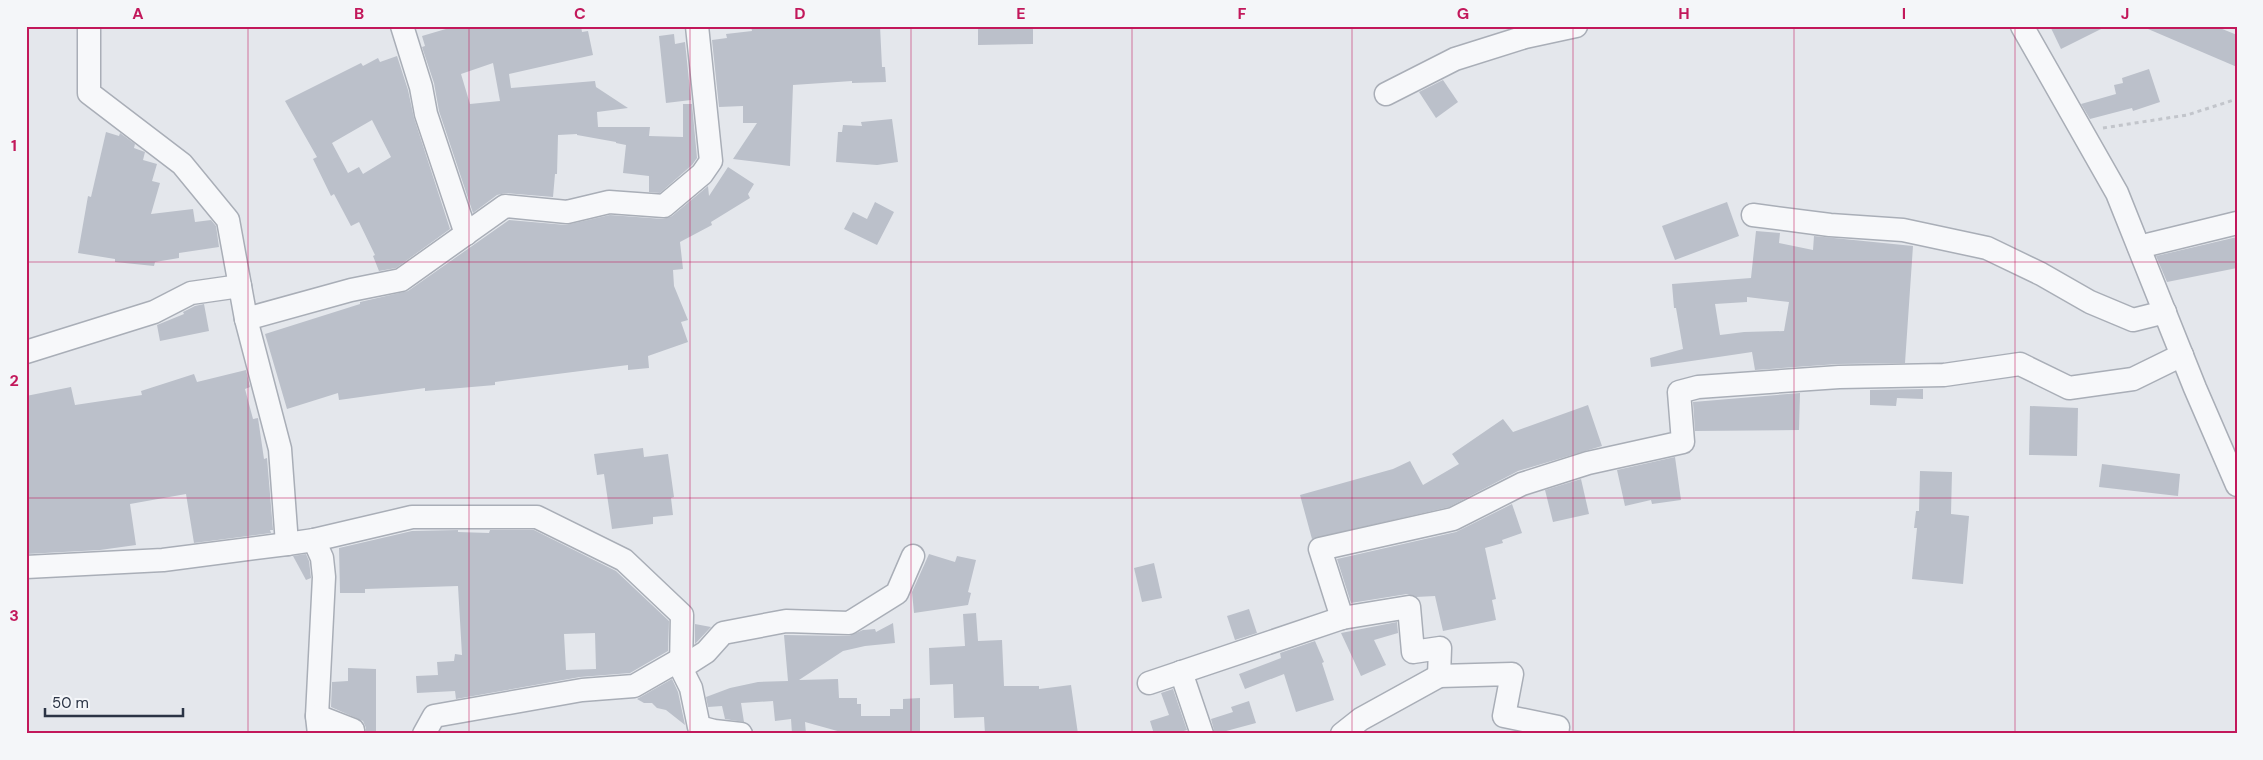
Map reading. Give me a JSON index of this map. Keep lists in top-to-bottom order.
{
  "scale_bar": "50 m",
  "grid": {
    "columns": [
      "A",
      "B",
      "C",
      "D",
      "E",
      "F",
      "G",
      "H",
      "I",
      "J"
    ],
    "rows": ["1", "2", "3"]
  }
}
